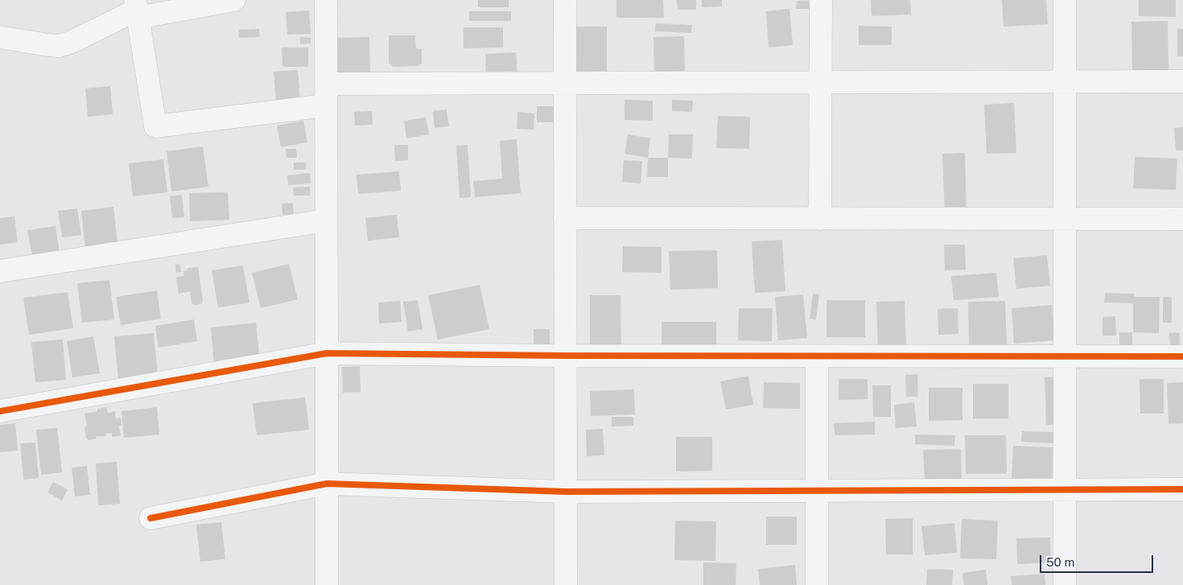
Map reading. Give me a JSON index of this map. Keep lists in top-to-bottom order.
{
  "scale_bar": "50 m"
}
